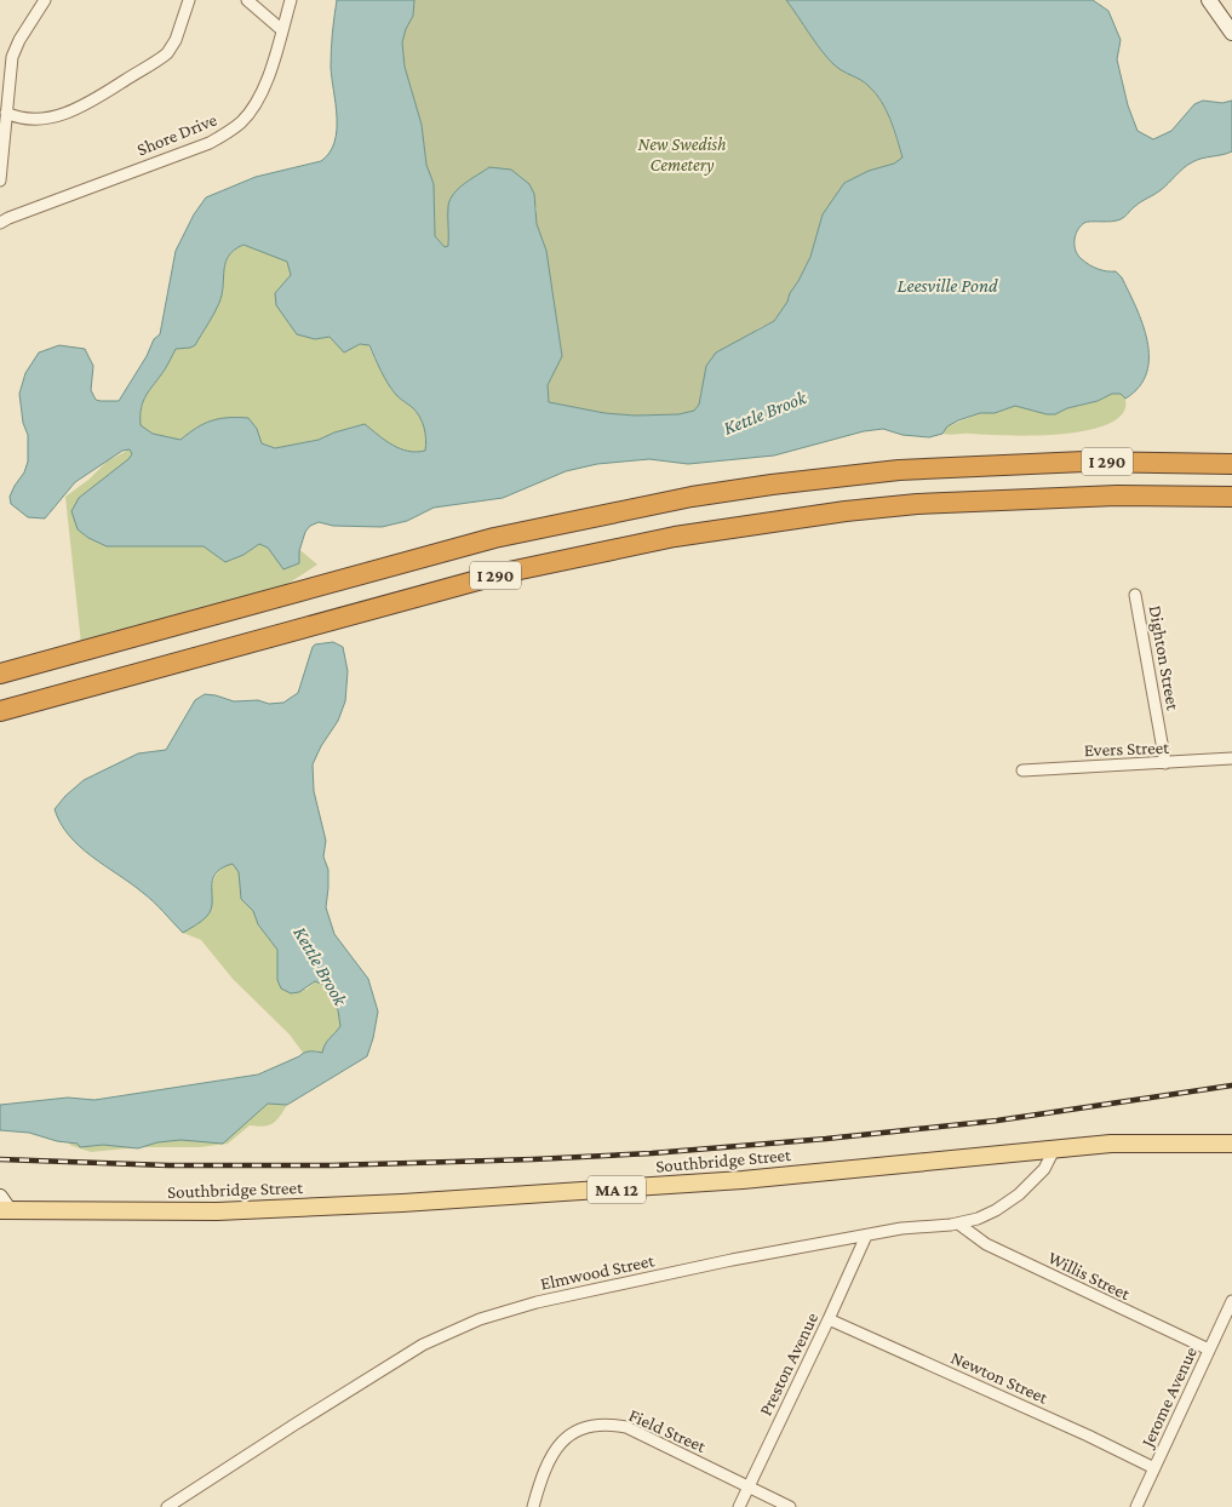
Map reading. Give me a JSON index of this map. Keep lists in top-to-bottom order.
{
  "streets": {
    "highway": ["I 290"],
    "main road": ["Southbridge Street", "MA 12"],
    "street": [
      "Shore Drive",
      "Dighton Street",
      "Evers Street",
      "Elmwood Street",
      "Willis Street",
      "Preston Avenue",
      "Newton Street",
      "Jerome Avenue",
      "Field Street"
    ]
  },
  "crossings": [
    ["Dighton Street", "Evers Street"],
    ["Southbridge Street", "Elmwood Street"],
    ["Elmwood Street", "Willis Street"],
    ["Elmwood Street", "Preston Avenue"],
    ["Willis Street", "Jerome Avenue"],
    ["Preston Avenue", "Newton Street"],
    ["Preston Avenue", "Field Street"],
    ["Newton Street", "Jerome Avenue"]
  ],
  "water": ["Leesville Pond", "Kettle Brook"],
  "parks": ["New Swedish Cemetery"]
}
